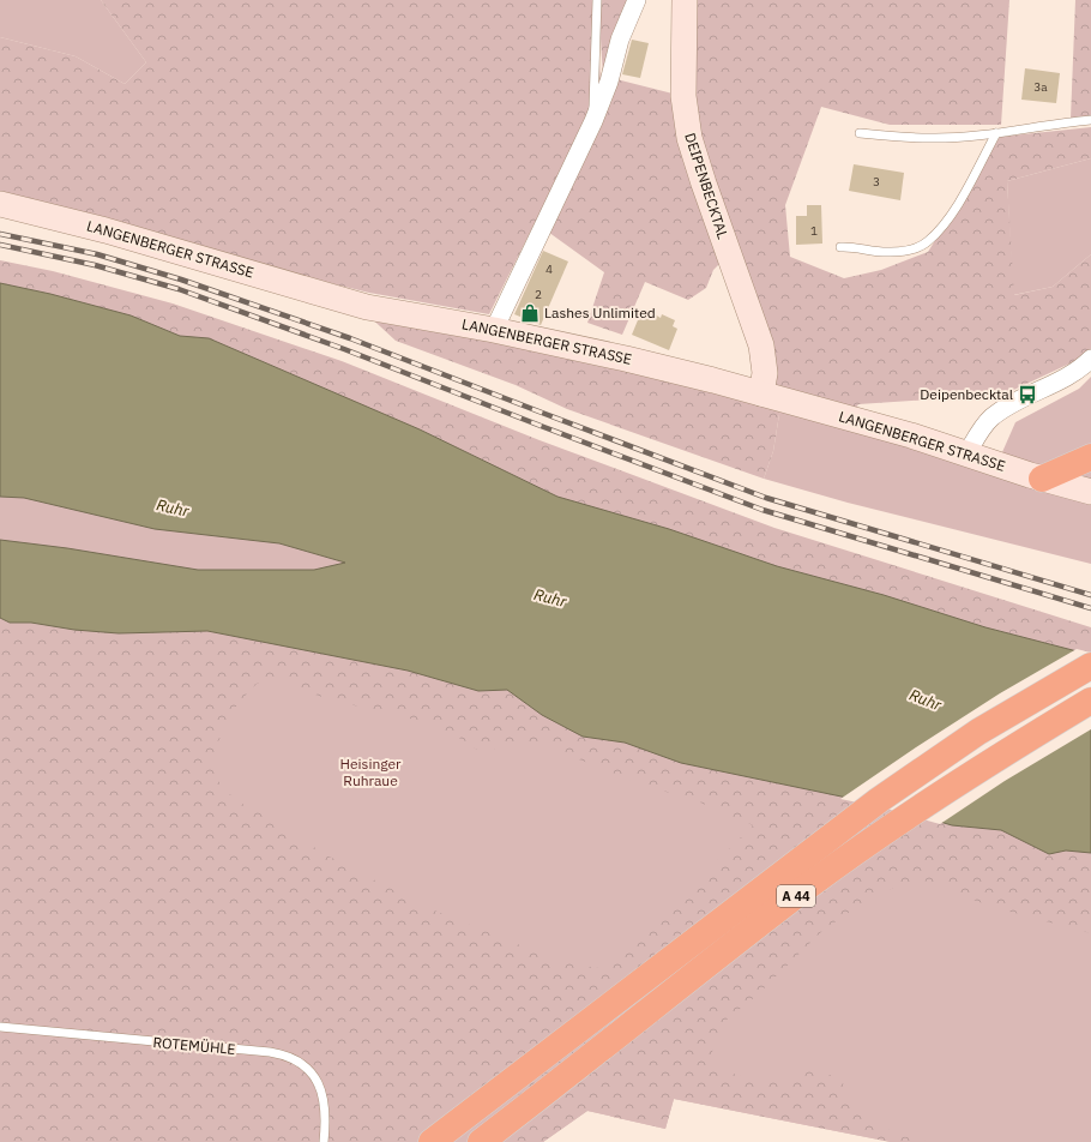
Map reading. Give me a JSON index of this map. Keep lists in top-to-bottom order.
{
  "streets": {
    "highway": ["A 44"],
    "main road": ["DEIPENBECKTAL", "LANGENBERGER STRASSE"],
    "lane": ["ROTEMÜHLE"]
  },
  "crossings": [
    ["DEIPENBECKTAL", "LANGENBERGER STRASSE"]
  ],
  "water": ["Ruhr"],
  "parks": ["Heisinger Ruhraue"],
  "places": {
    "shop": ["Lashes Unlimited"],
    "bus stop": ["Deipenbecktal"]
  },
  "house_numbers": [
    "3a",
    "3",
    "1",
    "4",
    "2"
  ]
}
